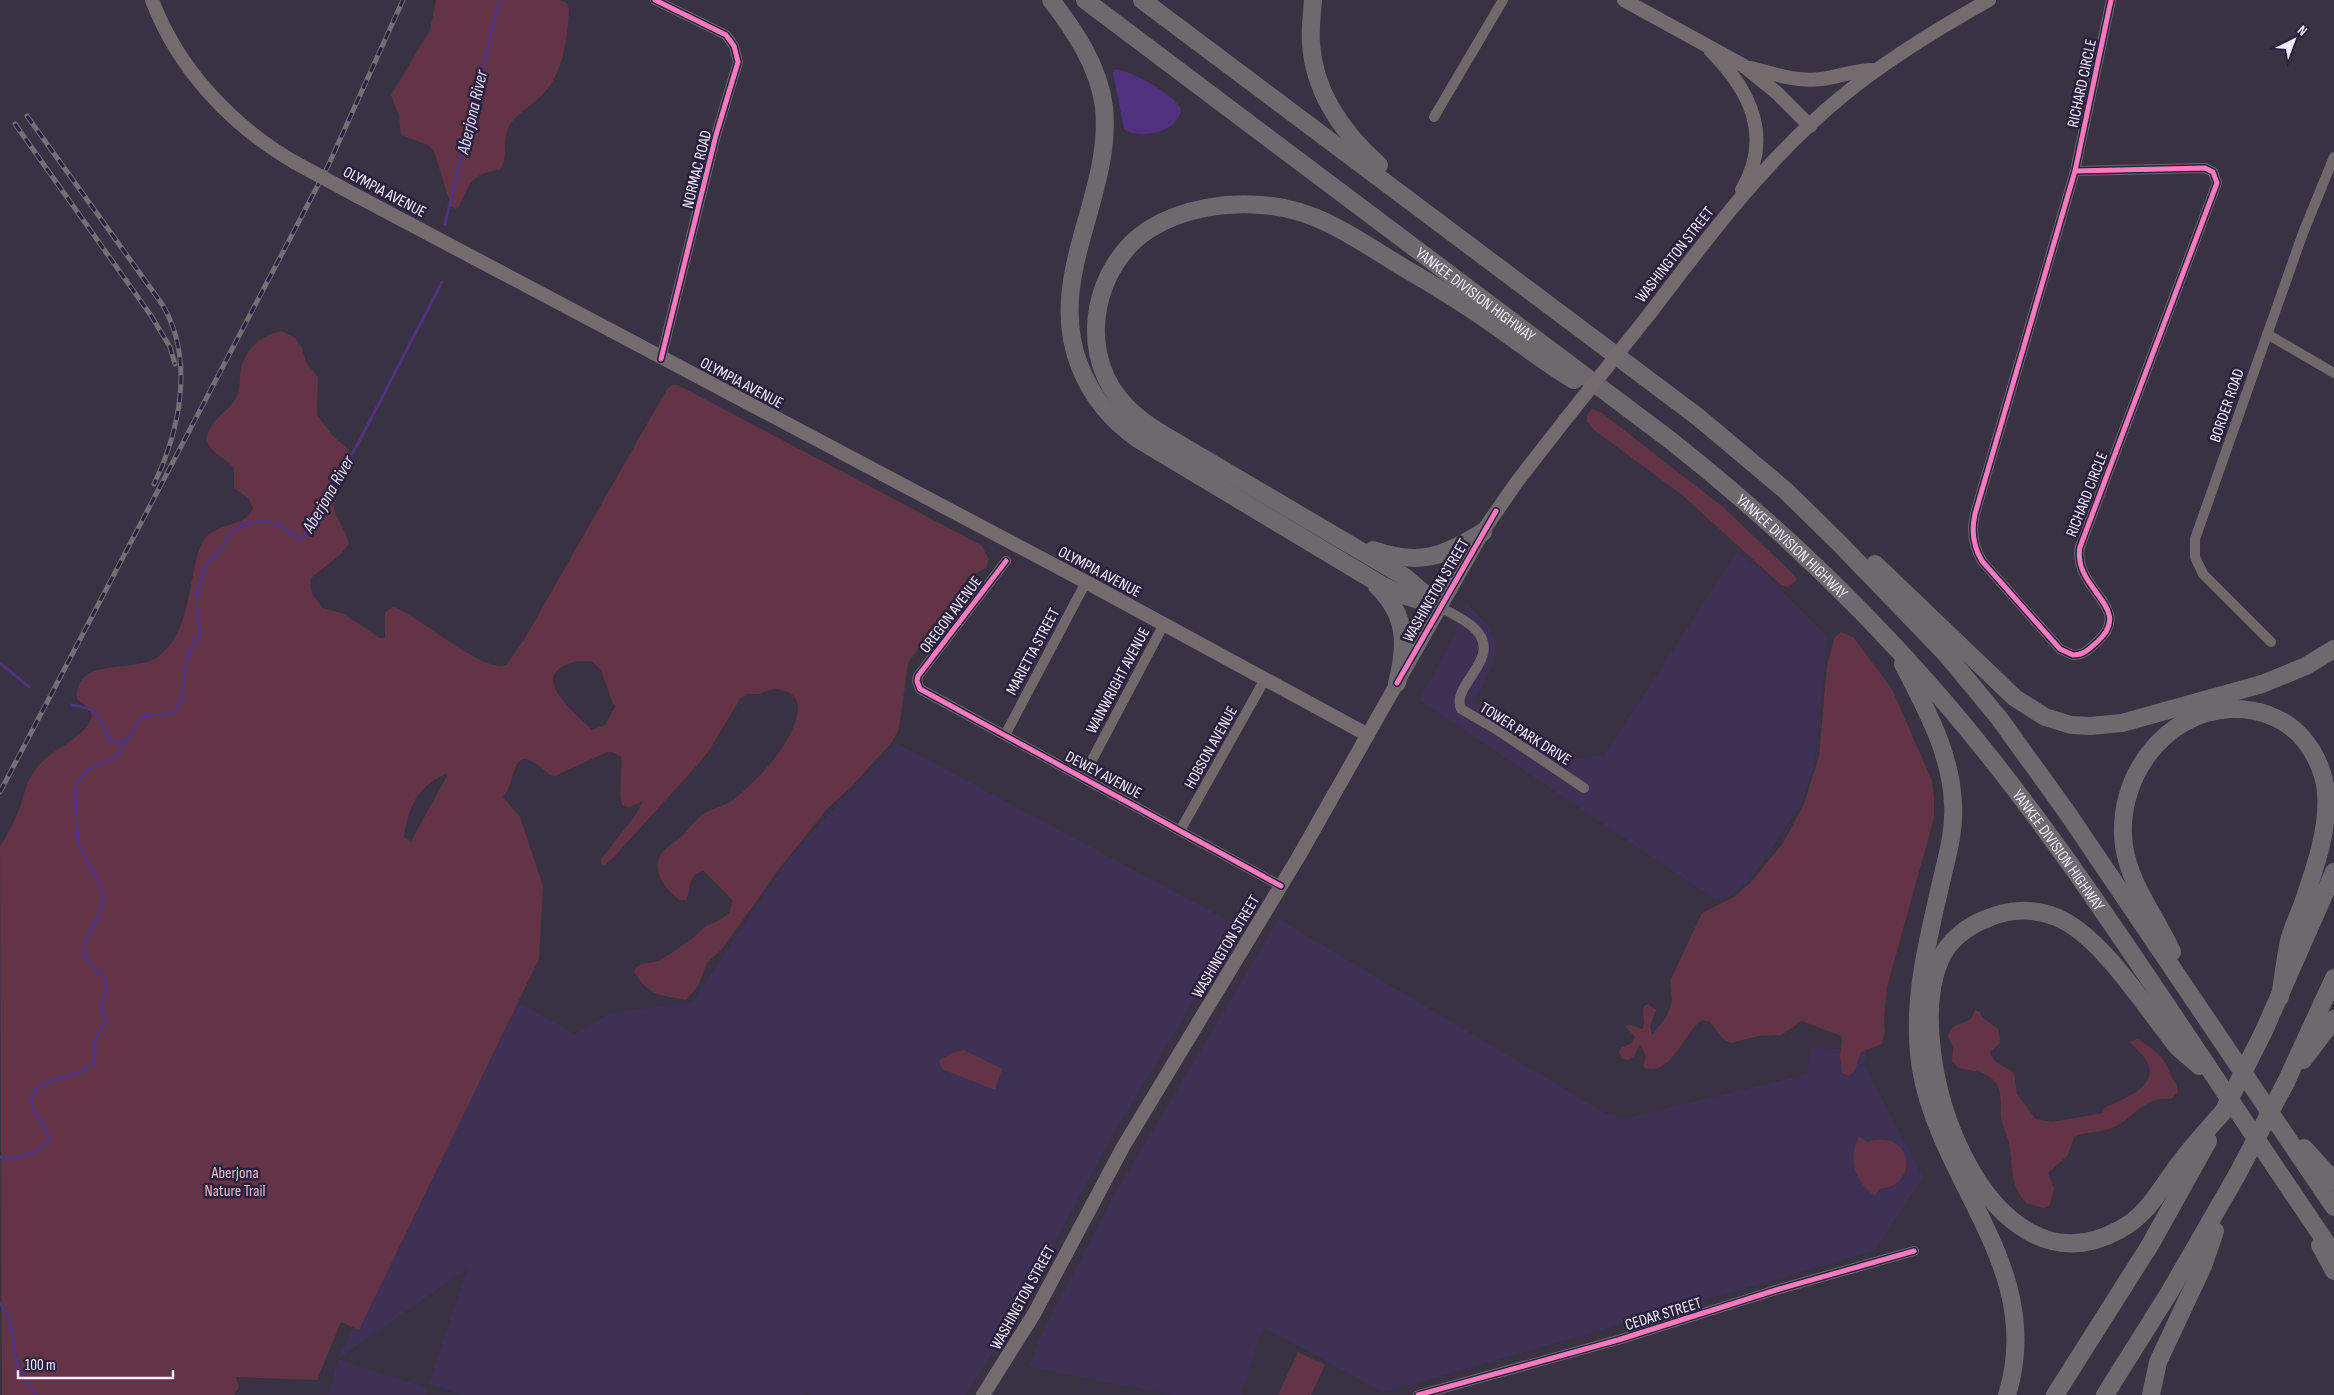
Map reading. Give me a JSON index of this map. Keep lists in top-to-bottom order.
{
  "streets": {
    "highway": ["YANKEE DIVISION HIGHWAY"],
    "main road": ["OLYMPIA AVENUE", "WASHINGTON STREET"],
    "street": [
      "RICHARD CIRCLE",
      "NORMAC ROAD",
      "BORDER ROAD",
      "OREGON AVENUE",
      "MARIETTA STREET",
      "WAINWRIGHT AVENUE",
      "TOWER PARK DRIVE",
      "HOBSON AVENUE",
      "DEWEY AVENUE",
      "CEDAR STREET"
    ]
  },
  "crossings": [
    ["NORMAC ROAD", "OLYMPIA AVENUE"],
    ["OLYMPIA AVENUE", "WASHINGTON STREET"],
    ["OLYMPIA AVENUE", "MARIETTA STREET"],
    ["OLYMPIA AVENUE", "WAINWRIGHT AVENUE"],
    ["OLYMPIA AVENUE", "HOBSON AVENUE"],
    ["WASHINGTON STREET", "TOWER PARK DRIVE"],
    ["WASHINGTON STREET", "DEWEY AVENUE"],
    ["OREGON AVENUE", "DEWEY AVENUE"],
    ["MARIETTA STREET", "DEWEY AVENUE"],
    ["WAINWRIGHT AVENUE", "DEWEY AVENUE"],
    ["HOBSON AVENUE", "DEWEY AVENUE"]
  ],
  "water": ["Aberjona River"],
  "parks": ["Aberjona Nature Trail"],
  "scale_bar": "100 m",
  "north": "top right"
}
